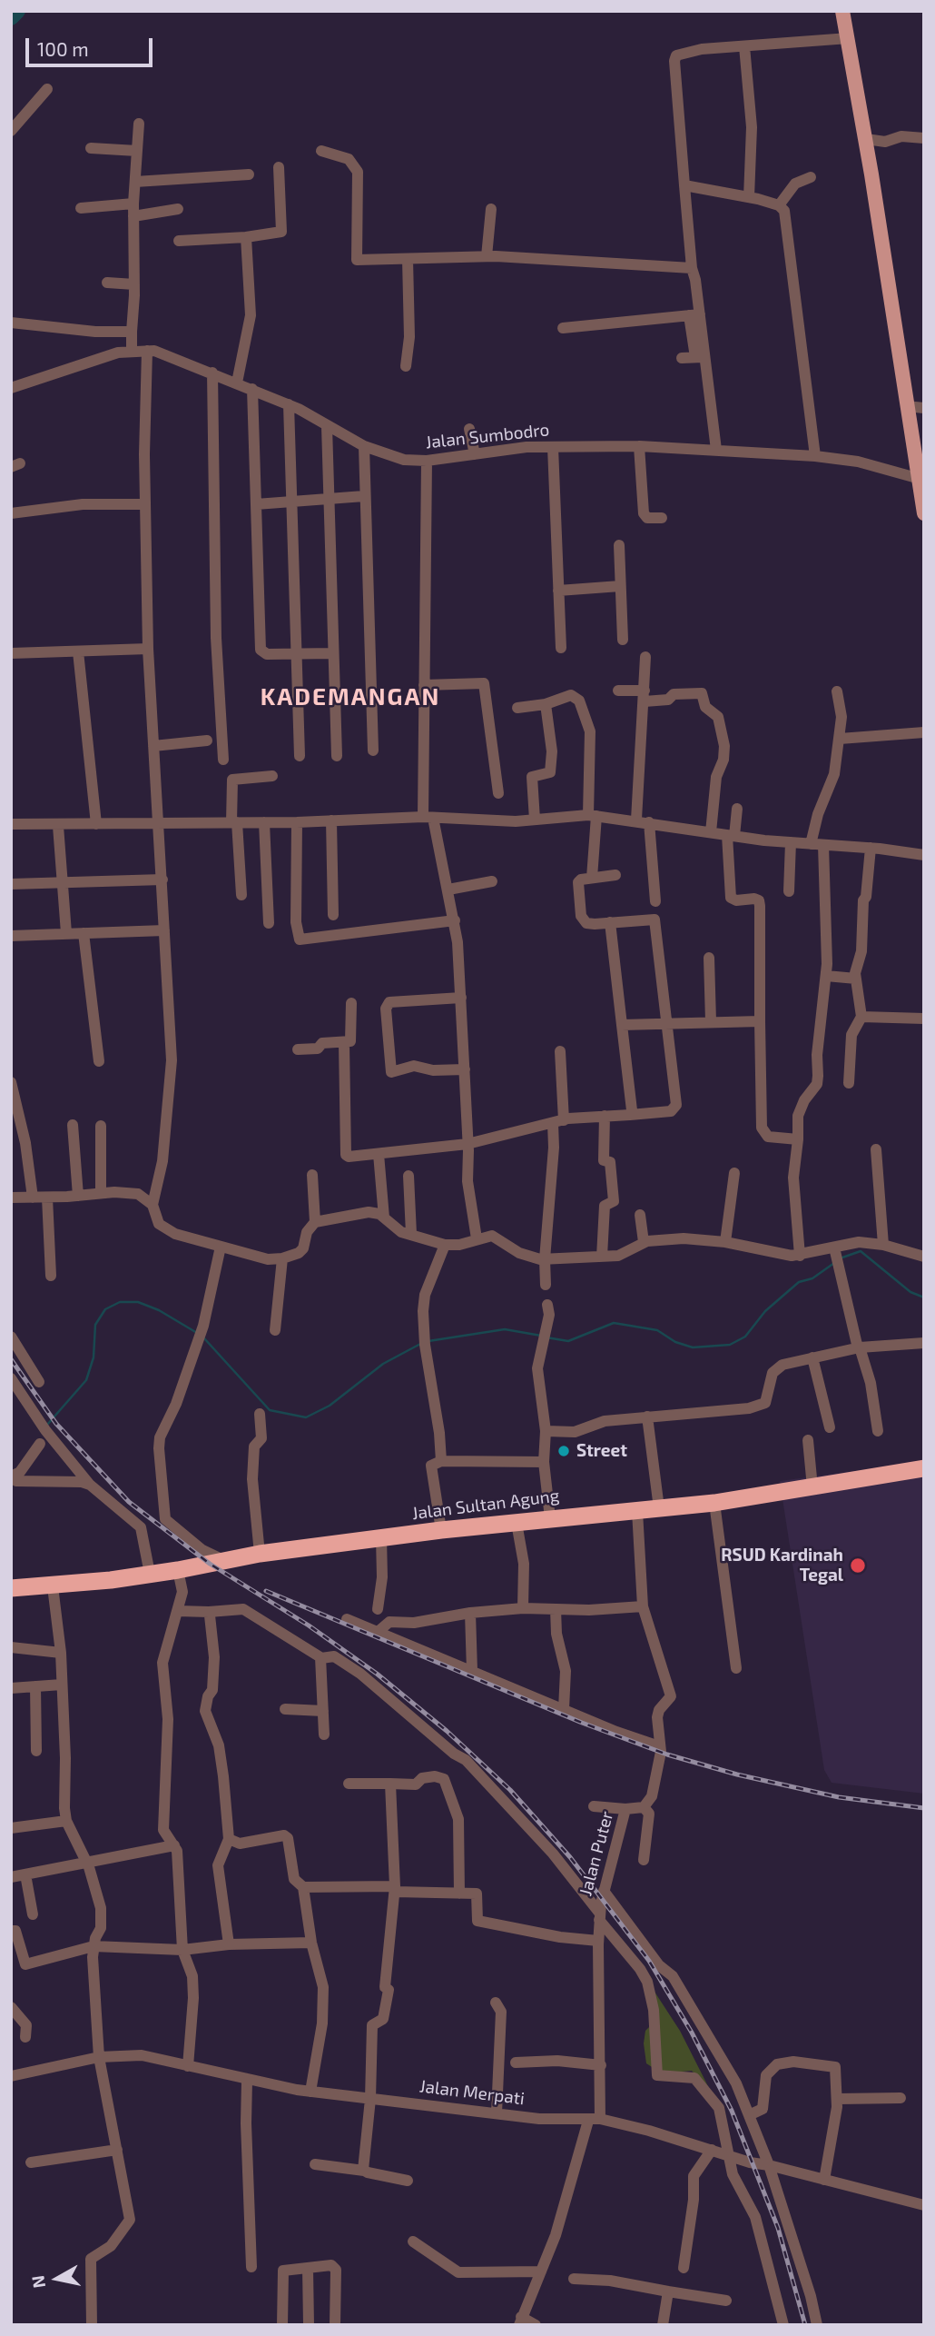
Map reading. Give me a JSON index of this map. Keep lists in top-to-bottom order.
{
  "streets": {
    "highway": ["Jalan Sultan Agung"],
    "street": ["Jalan Sumbodro", "Jalan Puter", "Jalan Merpati"]
  },
  "crossings": [
    ["Jalan Puter", "Jalan Merpati"]
  ],
  "districts": ["KADEMANGAN"],
  "places": ["Street", "RSUD Kardinah Tegal"],
  "scale_bar": "100 m",
  "north": "left"
}
